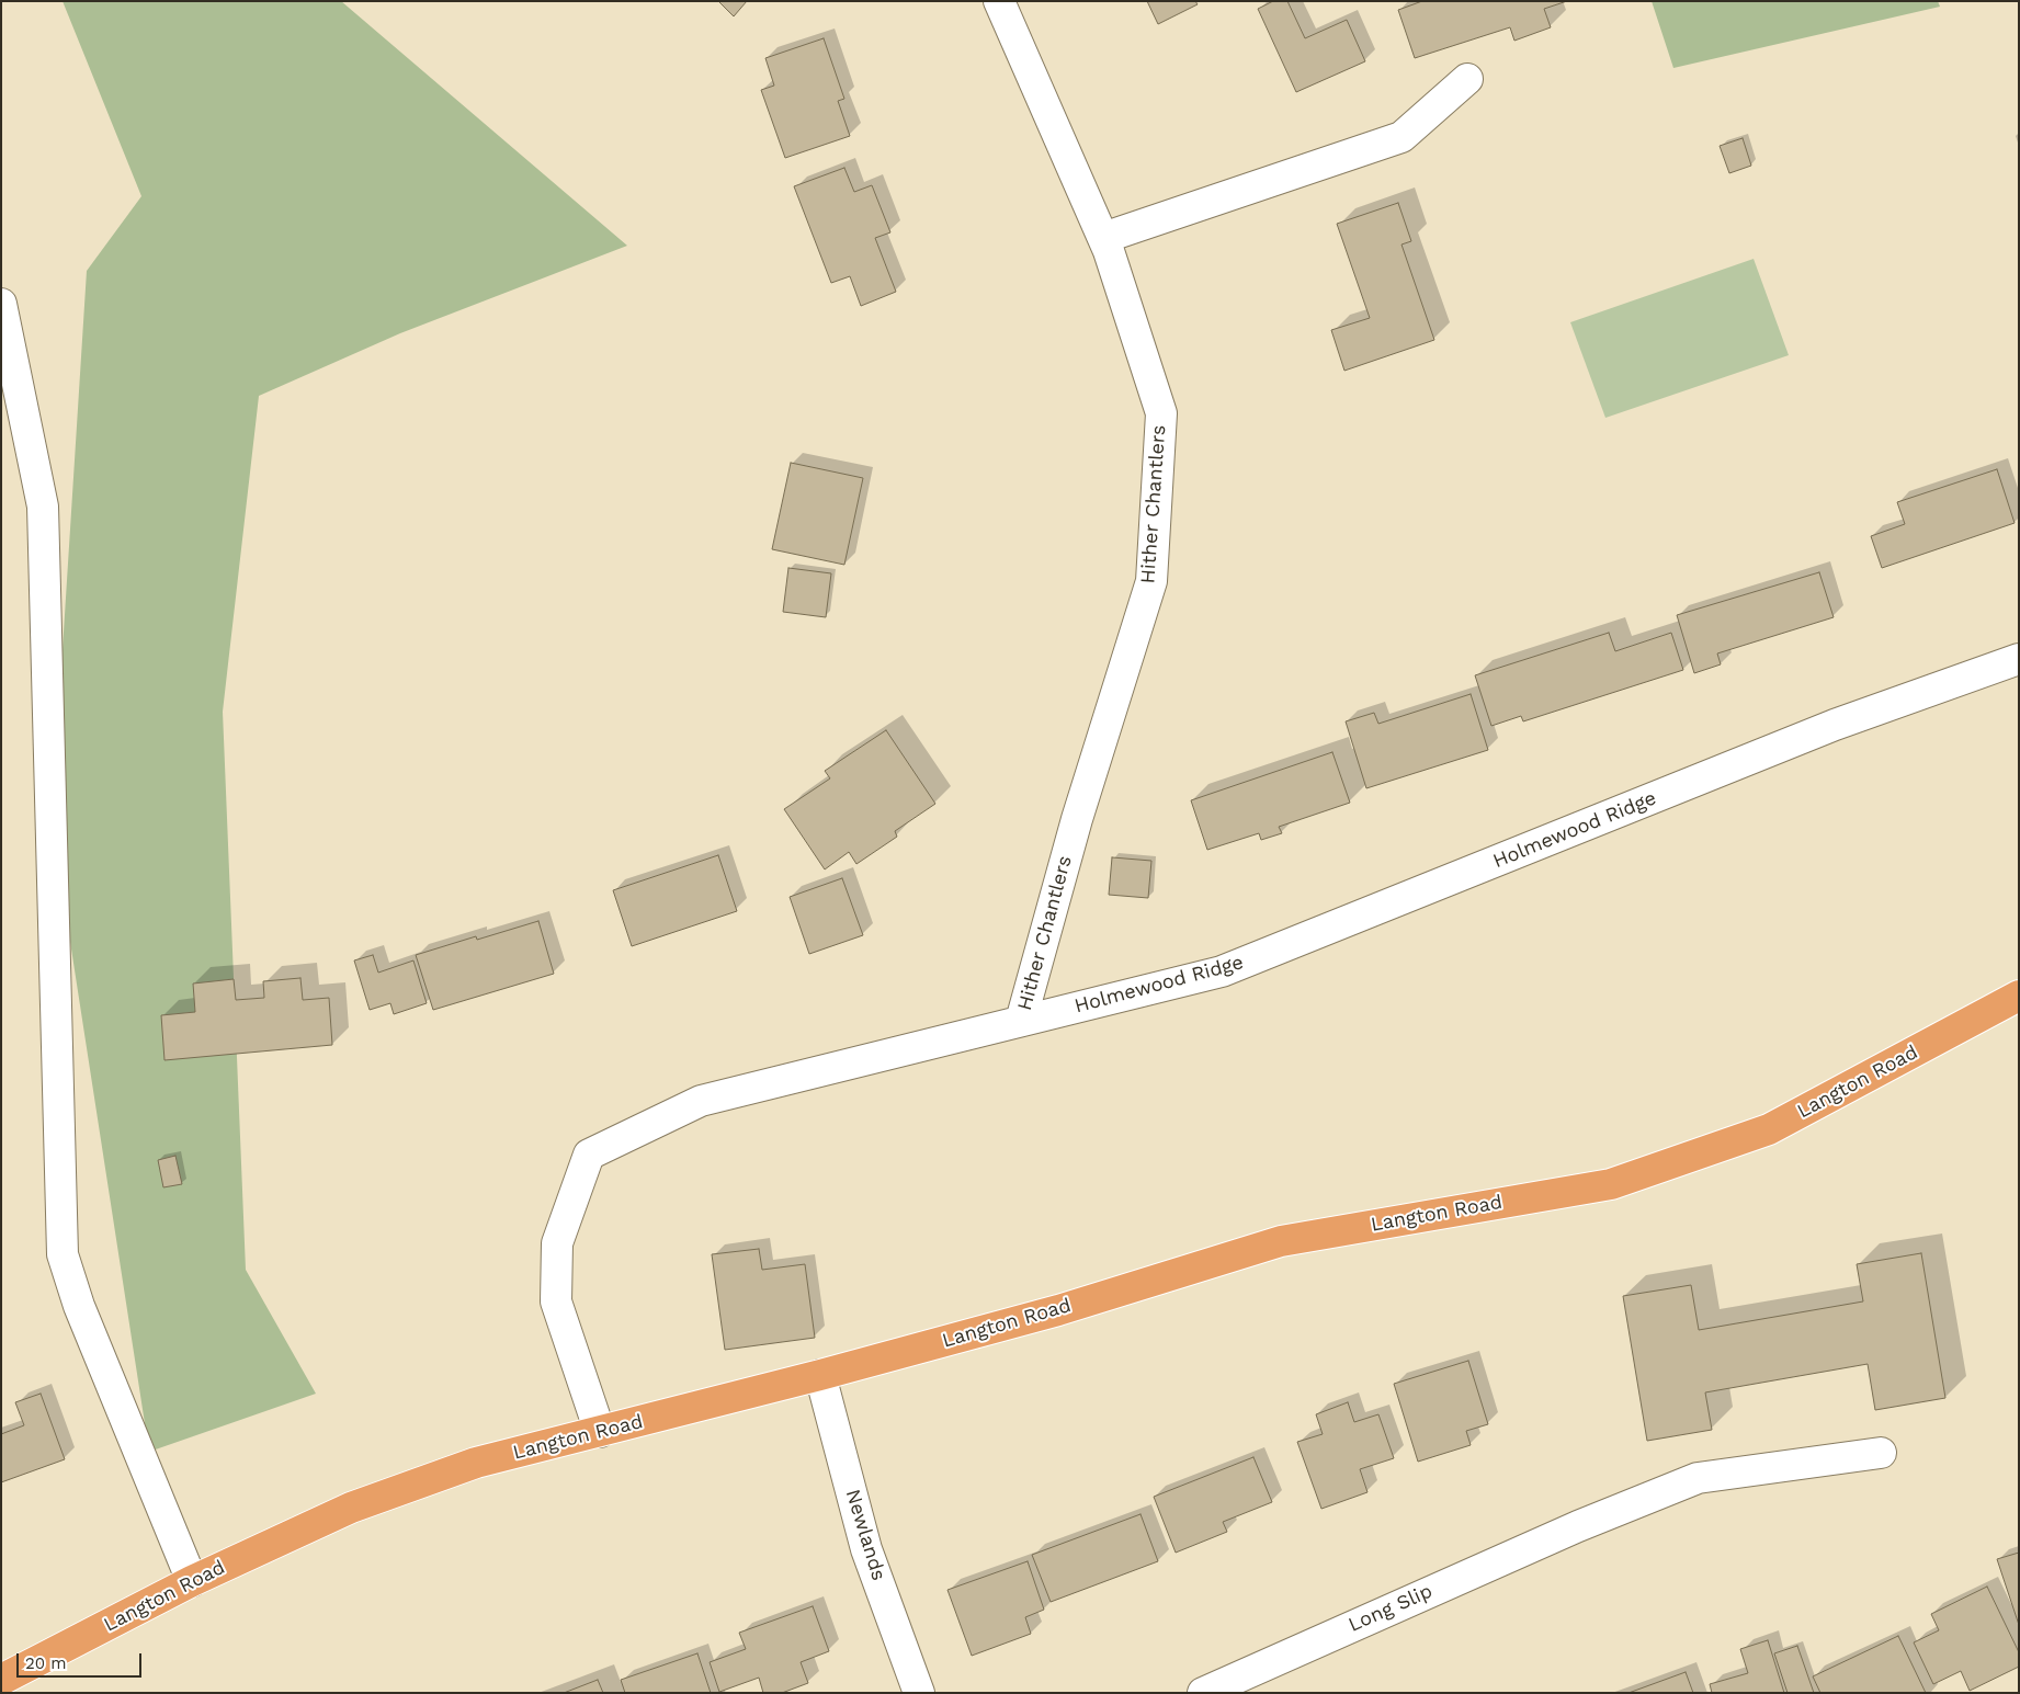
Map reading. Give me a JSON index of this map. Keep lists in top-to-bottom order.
{
  "streets": {
    "main road": ["Langton Road"],
    "street": [
      "Hither Chantlers",
      "Holmewood Ridge",
      "Newlands",
      "Long Slip"
    ]
  },
  "crossings": [
    ["Hither Chantlers", "Holmewood Ridge"],
    ["Holmewood Ridge", "Langton Road"],
    ["Langton Road", "Newlands"]
  ],
  "scale_bar": "20 m"
}
